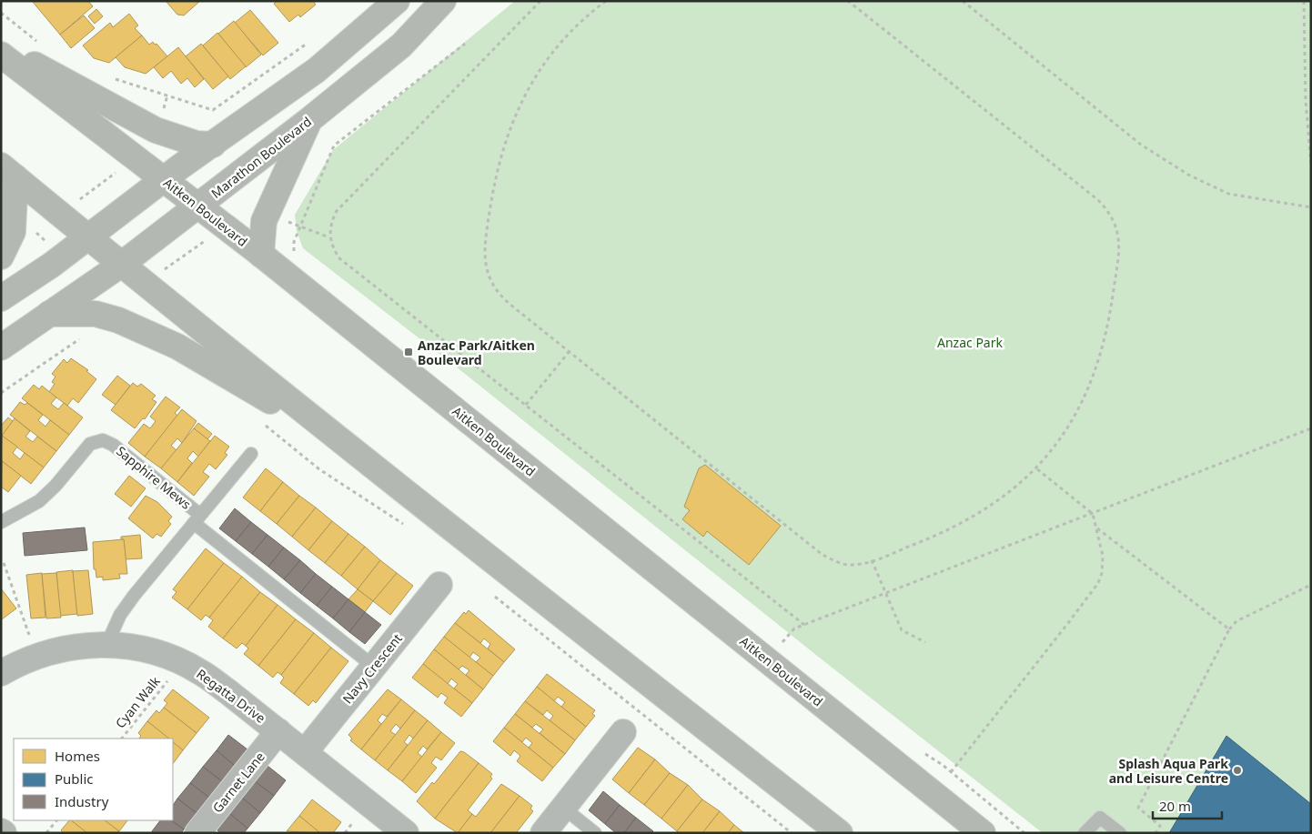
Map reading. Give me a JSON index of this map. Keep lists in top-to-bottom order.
{
  "streets": {
    "main road": ["Marathon Boulevard", "Aitken Boulevard"],
    "street": ["Navy Crescent", "Regatta Drive", "Garnet Lane"],
    "lane": ["Sapphire Mews"],
    "path": ["Cyan Walk"]
  },
  "crossings": [
    ["Marathon Boulevard", "Aitken Boulevard"],
    ["Sapphire Mews", "Regatta Drive"],
    ["Navy Crescent", "Regatta Drive"],
    ["Regatta Drive", "Garnet Lane"]
  ],
  "parks": ["Anzac Park"],
  "places": {
    "transit": ["Anzac Park/Aitken Boulevard"],
    "other": ["Splash Aqua Park and Leisure Centre"]
  },
  "legend": ["Homes", "Public", "Industry"],
  "scale_bar": "20 m"
}
